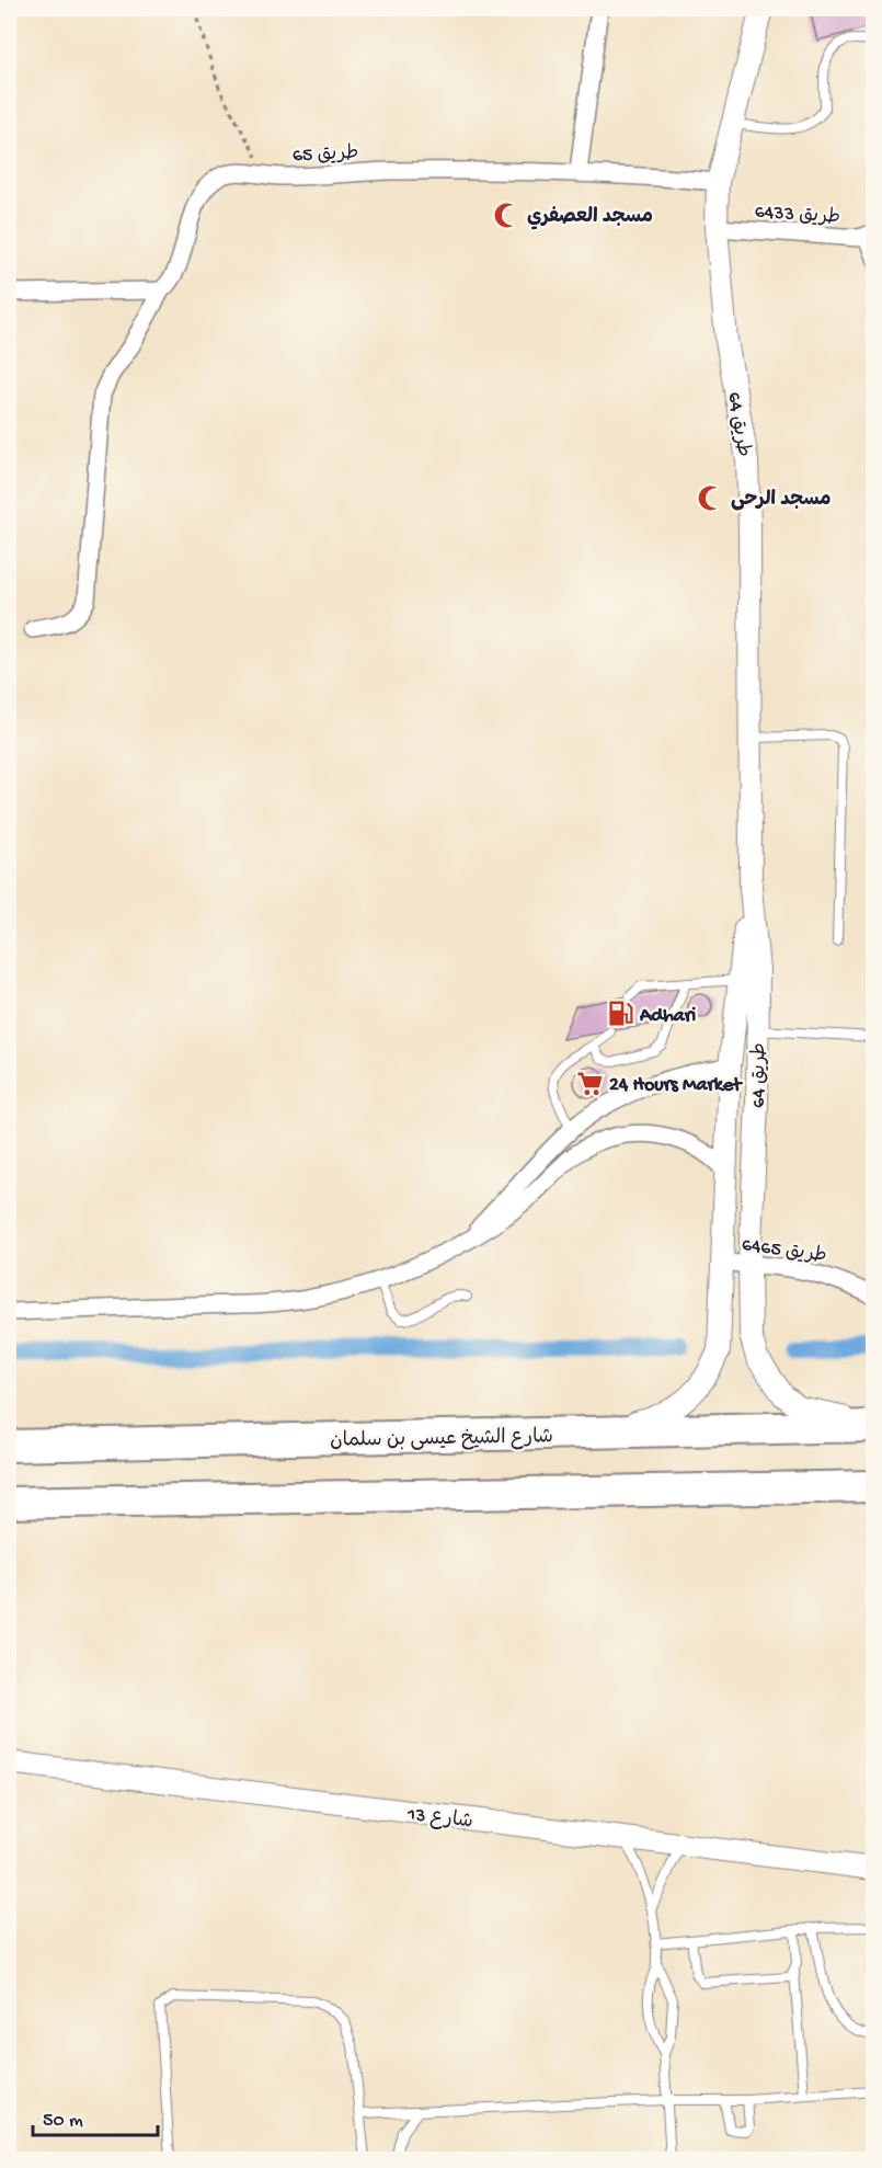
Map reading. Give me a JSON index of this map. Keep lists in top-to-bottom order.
{
  "streets": {
    "highway": ["شارع الشيخ عيسى بن سلمان"],
    "street": [
      "طريق 65",
      "طريق 6433",
      "طريق 64",
      "طريق 6465",
      "شارع 13"
    ]
  },
  "crossings": [
    ["طريق 65", "طريق 64"],
    ["طريق 6433", "طريق 64"],
    ["طريق 64", "طريق 6465"],
    ["طريق 64", "شارع الشيخ عيسى بن سلمان"]
  ],
  "places": {
    "mosque": ["مسجد العصفري", "مسجد الرحى"],
    "fuel station": ["Adhari"],
    "supermarket": ["24 Hours Market"]
  },
  "scale_bar": "50 m"
}
